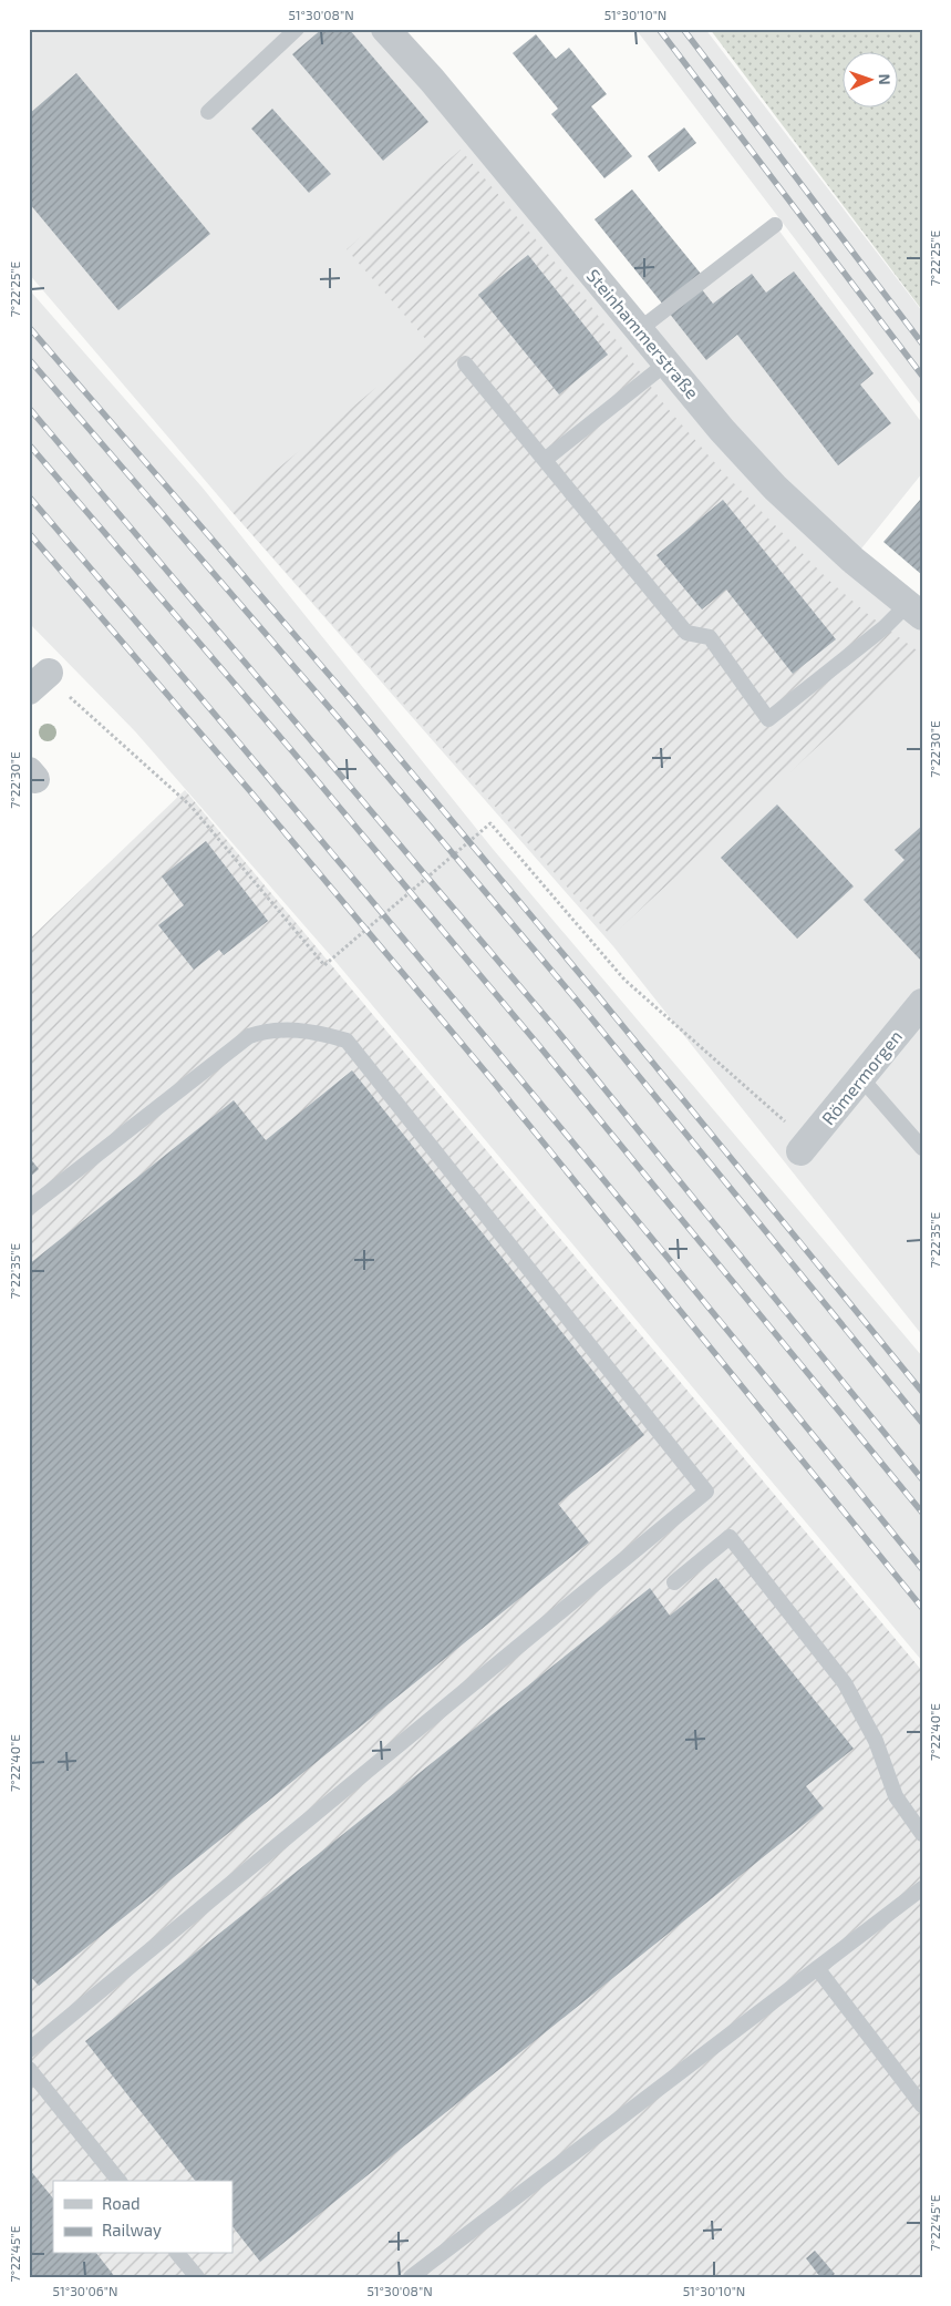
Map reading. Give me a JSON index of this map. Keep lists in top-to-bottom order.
{
  "streets": {
    "street": ["Steinhammerstraße", "Römermorgen"]
  },
  "legend": ["Road", "Railway"],
  "north": "right",
  "coordinates": [
    "51°30'08\"N",
    "51°30'10\"N",
    "7°22'25\"E",
    "7°22'30\"E",
    "7°22'35\"E",
    "7°22'40\"E",
    "7°22'45\"E",
    "51°30'06\"N"
  ]
}
